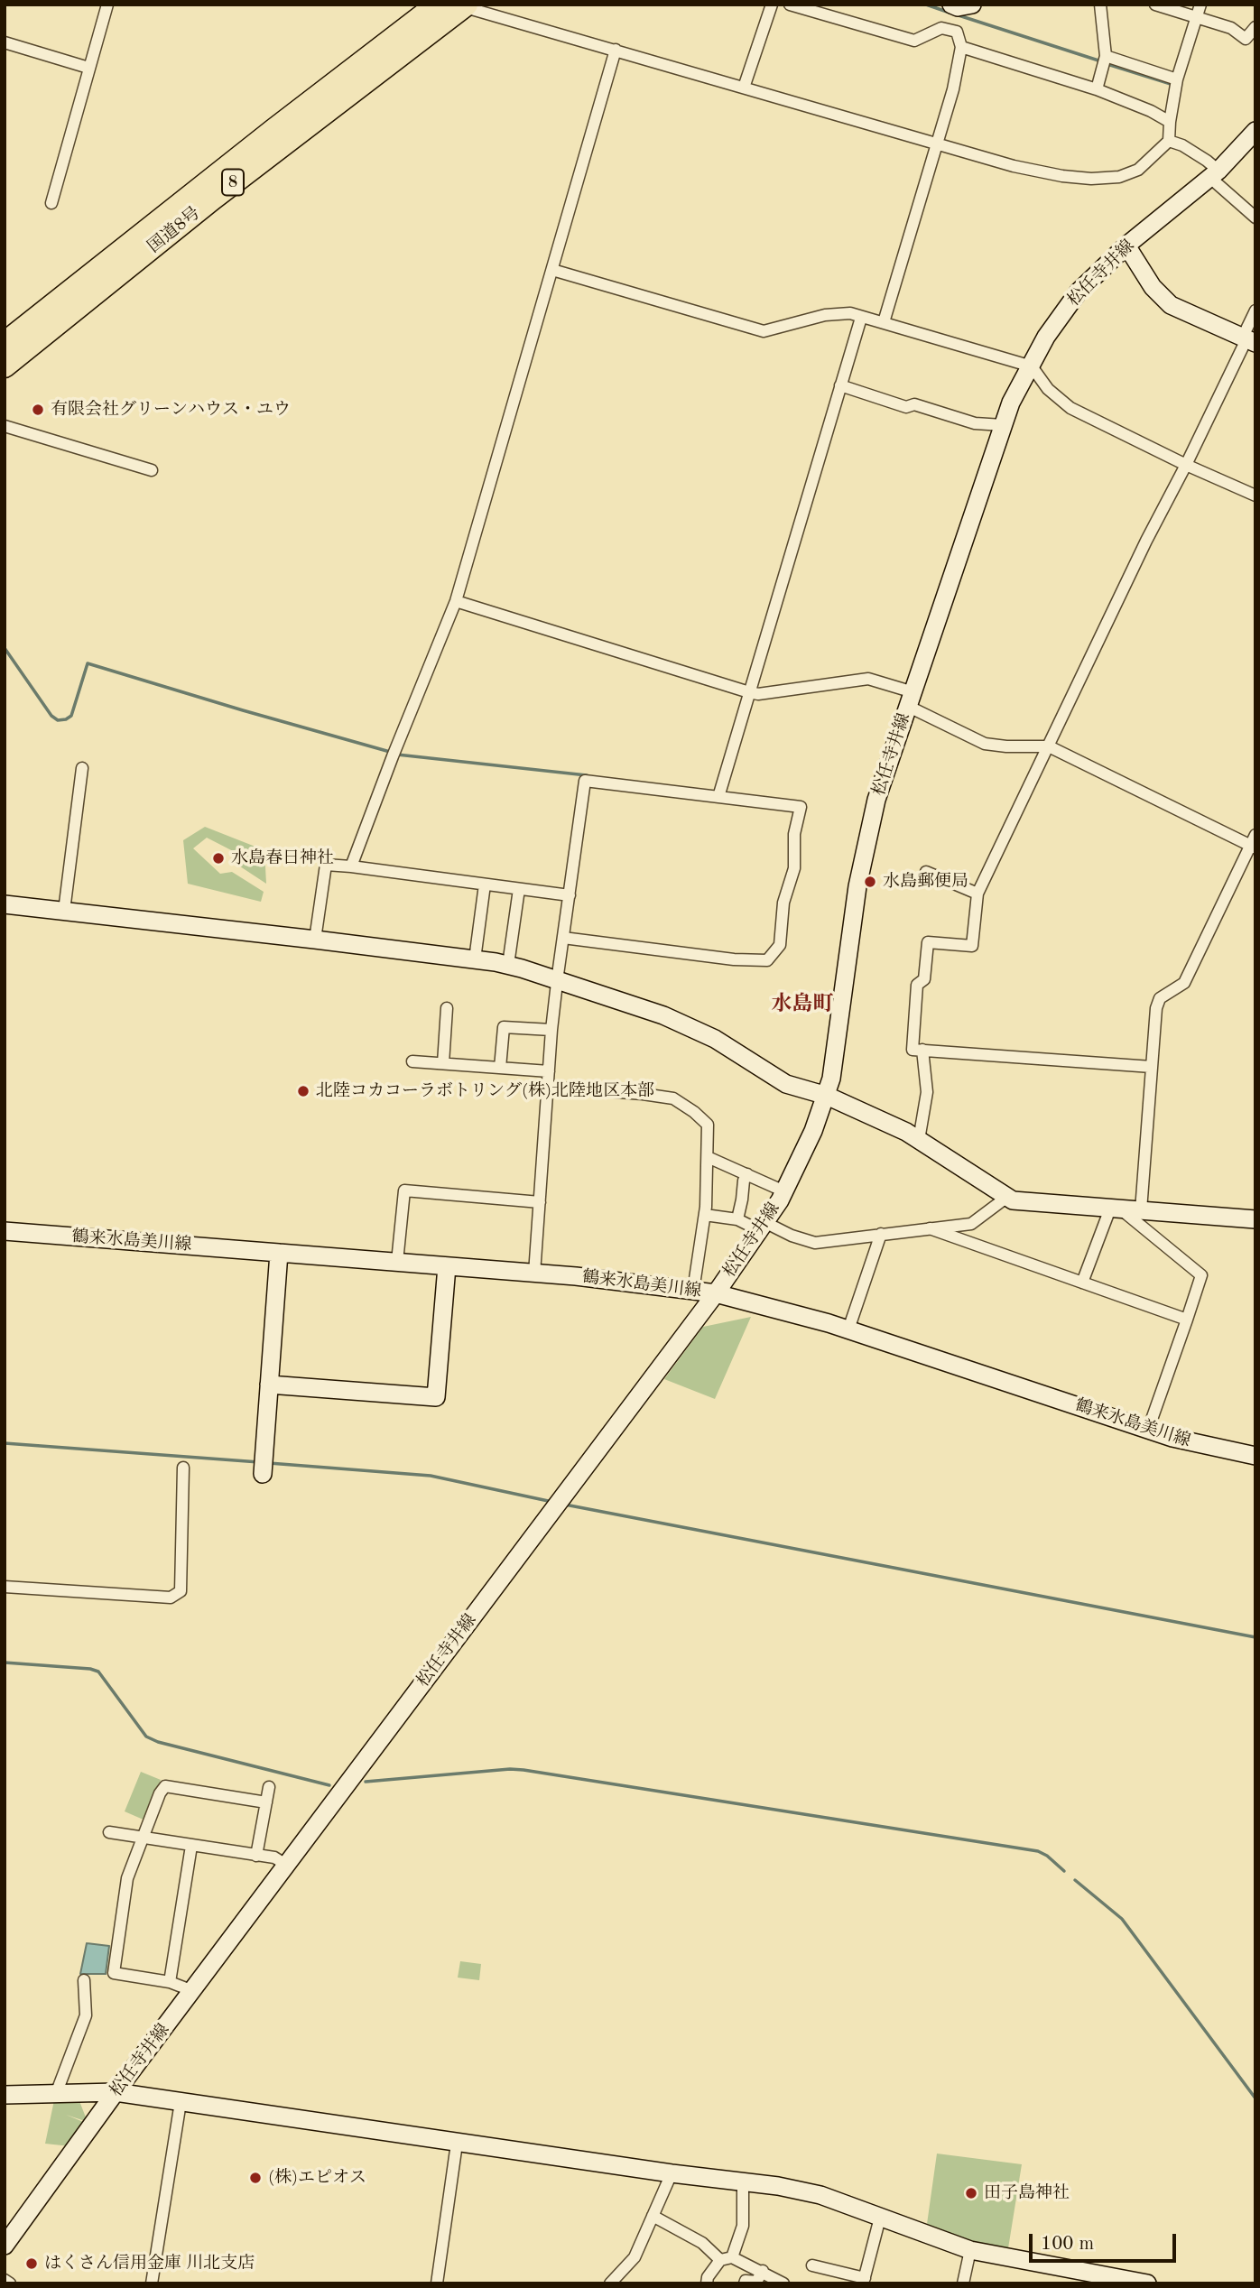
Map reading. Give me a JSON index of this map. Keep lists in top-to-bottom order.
{
  "streets": {
    "highway": ["8", "国道8号"],
    "main road": ["松任寺井線", "鶴来水島美川線"]
  },
  "crossings": [
    ["松任寺井線", "鶴来水島美川線"]
  ],
  "districts": ["水島町"],
  "places": [
    "有限会社グリーンハウス・ユウ",
    "水島春日神社",
    "水島郵便局",
    "北陸コカコーラボトリング(株)北陸地区本部",
    "(株)エピオス",
    "田子島神社",
    "はくさん信用金庫 川北支店"
  ],
  "scale_bar": "100 m"
}
